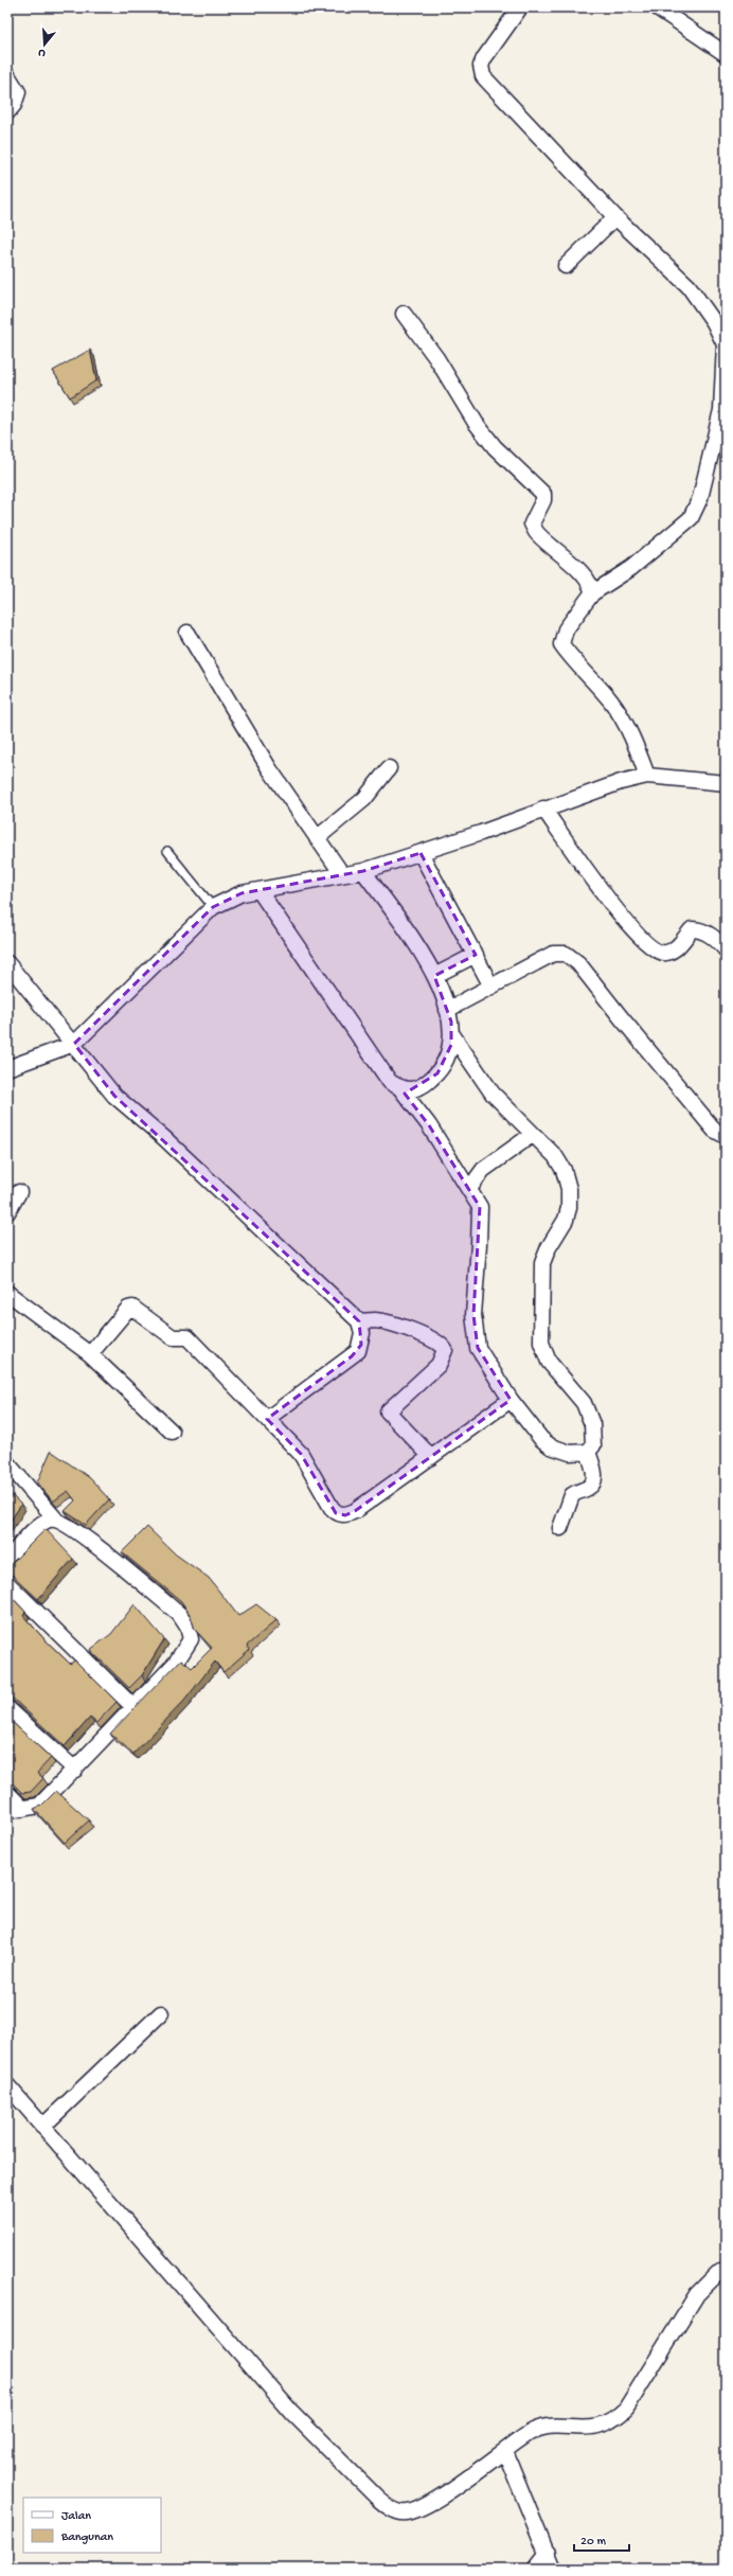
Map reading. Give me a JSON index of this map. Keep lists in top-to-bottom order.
{
  "legend": ["Jalan", "Bangunan"],
  "scale_bar": "20 m",
  "north": "bottom"
}
